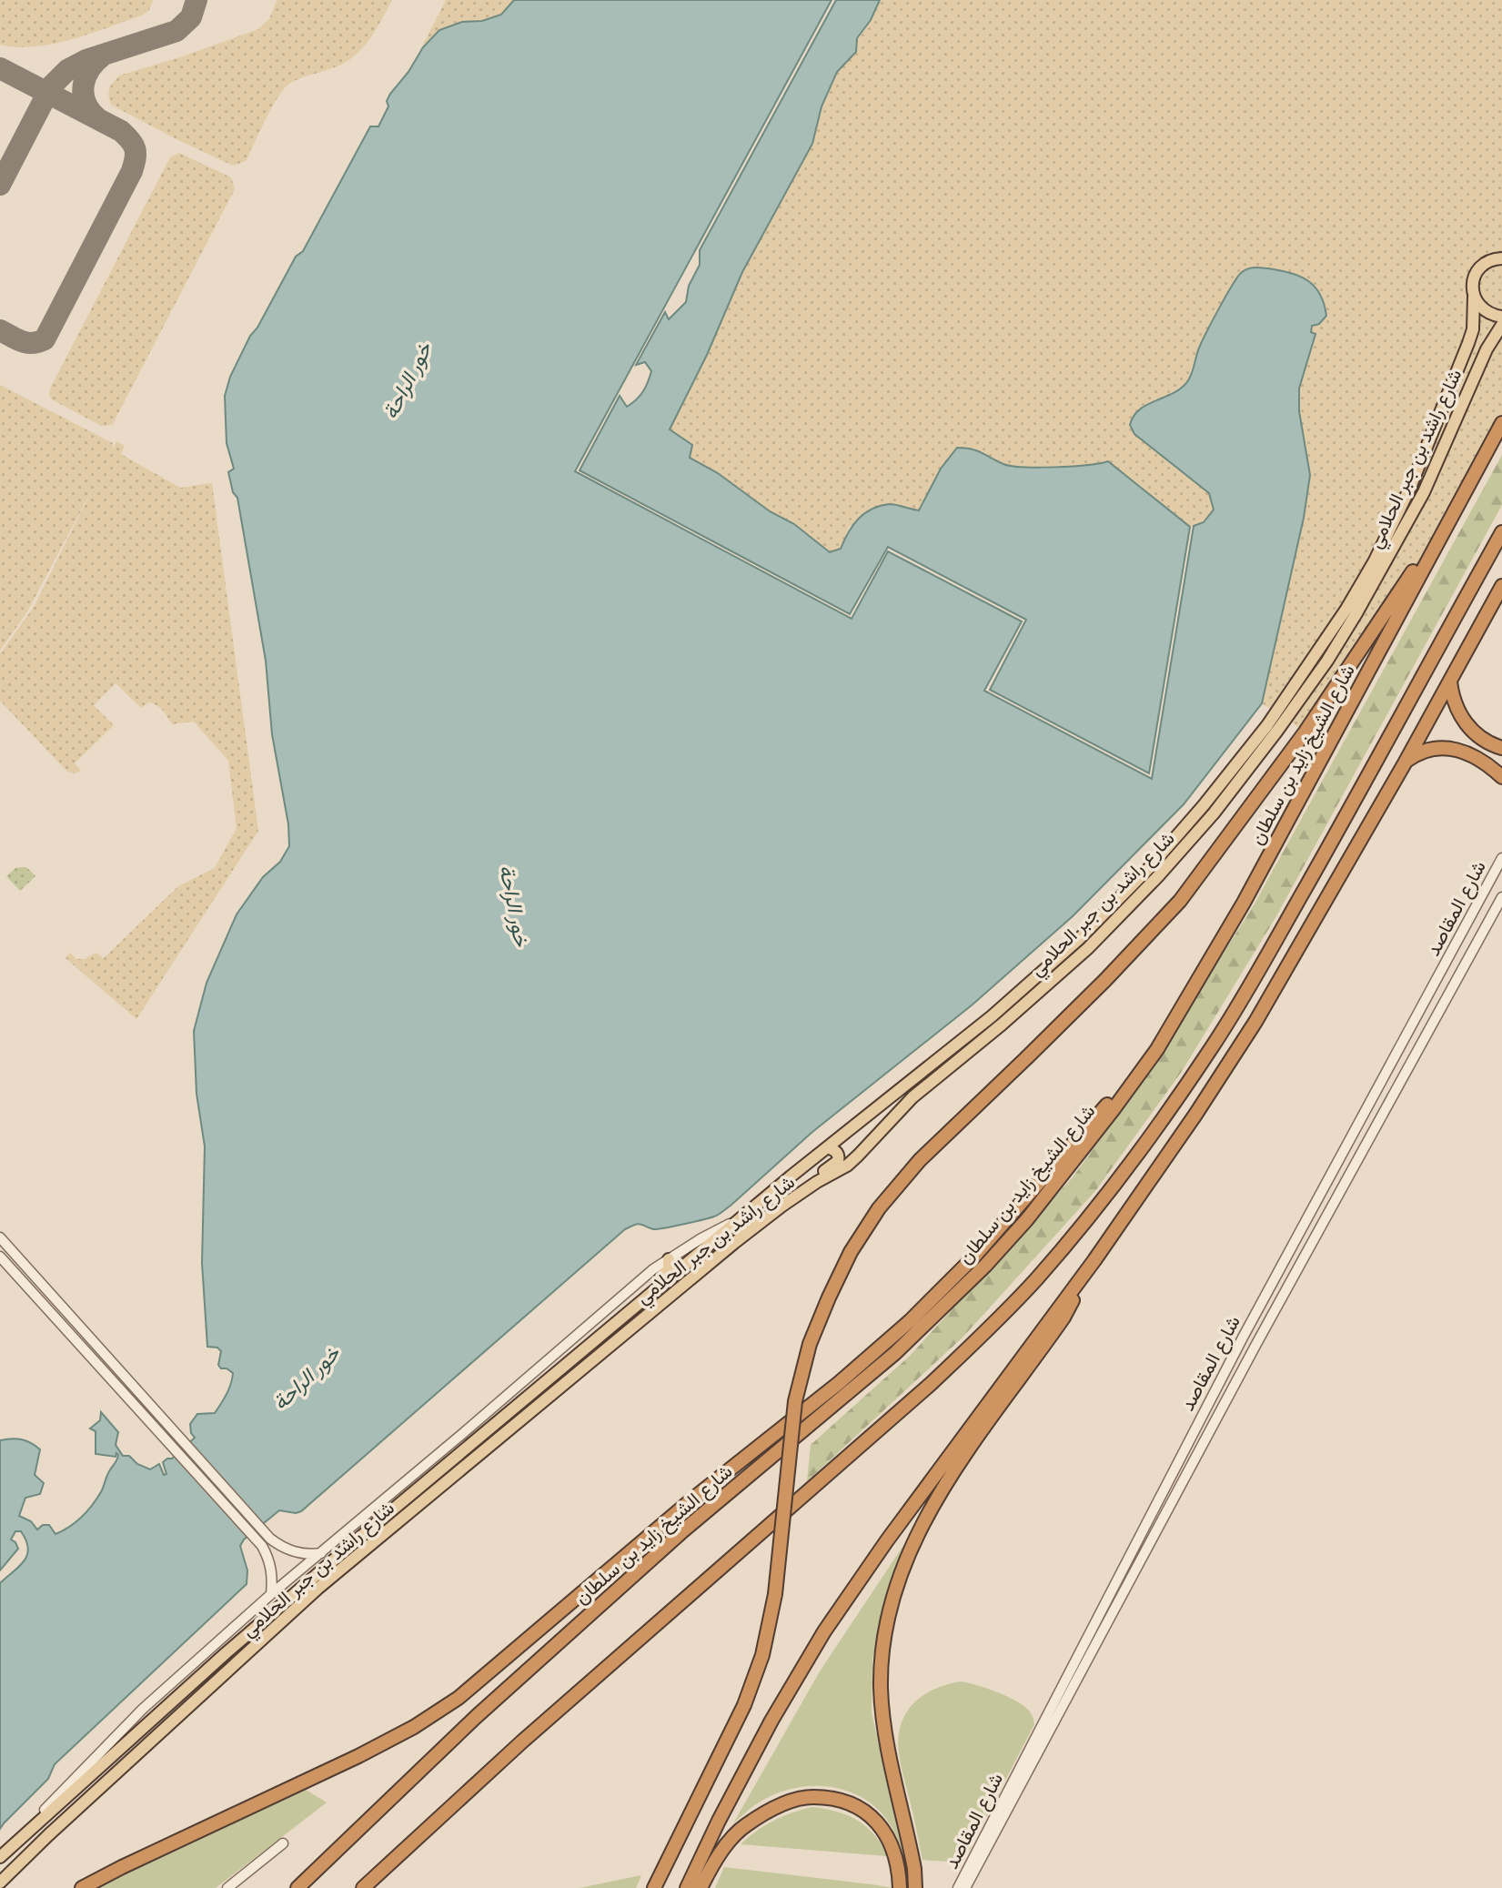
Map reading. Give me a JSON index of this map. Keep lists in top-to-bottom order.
{
  "streets": {
    "highway": ["شارع الشيخ زايد بن سلطان"],
    "main road": ["شارع راشد بن جبر الحلامي"],
    "street": ["شارع المقاصد"]
  },
  "water": ["خور الراحة"]
}
